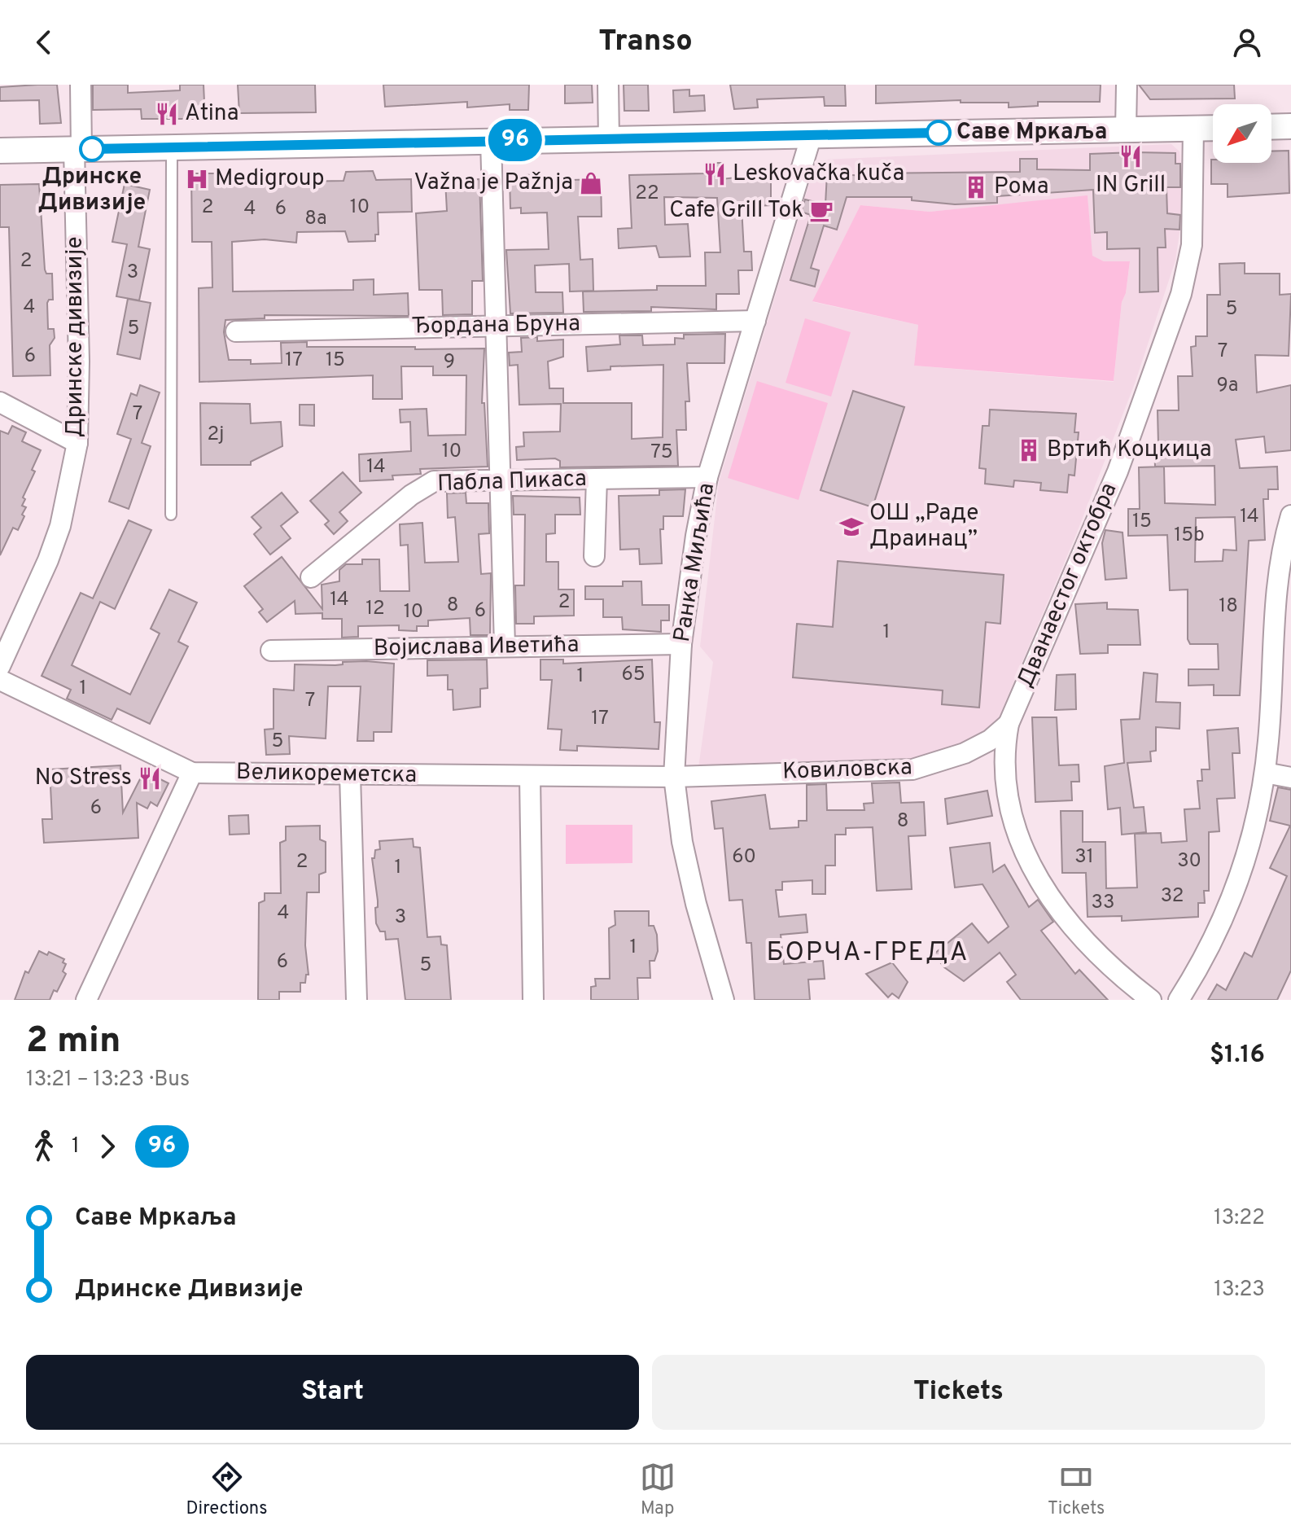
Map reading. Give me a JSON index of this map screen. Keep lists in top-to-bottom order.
{
  "streets": {
    "street": [
      "Ђордана Бруна",
      "Дринске дивизије",
      "Пабла Пикаса",
      "Ранка Миљића",
      "Дванаестог октобра",
      "Војислава Иветића",
      "Ковиловска",
      "Великореметска"
    ]
  },
  "crossings": [
    ["Ђордана Бруна", "Ранка Миљића"],
    ["Пабла Пикаса", "Ранка Миљића"],
    ["Ранка Миљића", "Војислава Иветића"],
    ["Ранка Миљића", "Ковиловска"],
    ["Ранка Миљића", "Великореметска"],
    ["Дванаестог октобра", "Ковиловска"],
    ["Ковиловска", "Великореметска"]
  ],
  "districts": ["БОРЧА-ГРЕДА"],
  "places": {
    "restaurant": [
      "Atina",
      "IN Grill",
      "Leskovačka kuča",
      "No Stress"
    ],
    "other": ["Саве Мркаља", "Дринске Дивизије"],
    "hospital": ["Medigroup"],
    "shop": ["Važna je Pažnja"],
    "building": ["Рома", "Вртић Коцкица"],
    "cafe": ["Cafe Grill Tok"],
    "school or university": ["ОШ „Раде Драинац”"]
  },
  "lines": ["bus line 96"],
  "house_numbers": [
    "22",
    "2",
    "10",
    "4",
    "6",
    "8a",
    "2",
    "3",
    "4",
    "5",
    "5",
    "7",
    "6",
    "17",
    "15",
    "9",
    "9a",
    "7",
    "2j",
    "10",
    "75",
    "14",
    "14",
    "15",
    "15b",
    "14",
    "2",
    "8",
    "18",
    "12",
    "6",
    "10",
    "1",
    "65",
    "1",
    "1",
    "7",
    "17",
    "5",
    "6",
    "8",
    "60",
    "31",
    "30",
    "2",
    "1",
    "32",
    "33",
    "4",
    "3",
    "1",
    "6",
    "5"
  ],
  "north": "bottom left",
  "page": {
    "header": "Transo",
    "on_map": "96",
    "heading": ["2 min", "13:21 – 13:23 · Bus", "$1.16"],
    "legs": ["1", "96"],
    "list": [
      {
        "name": "Саве Мркаља",
        "value": "13:22"
      },
      {
        "name": "Дринске Дивизије",
        "value": "13:23"
      }
    ],
    "buttons": ["Start", "Tickets"],
    "tabs": ["Directions", "Map", "Tickets"]
  }
}
